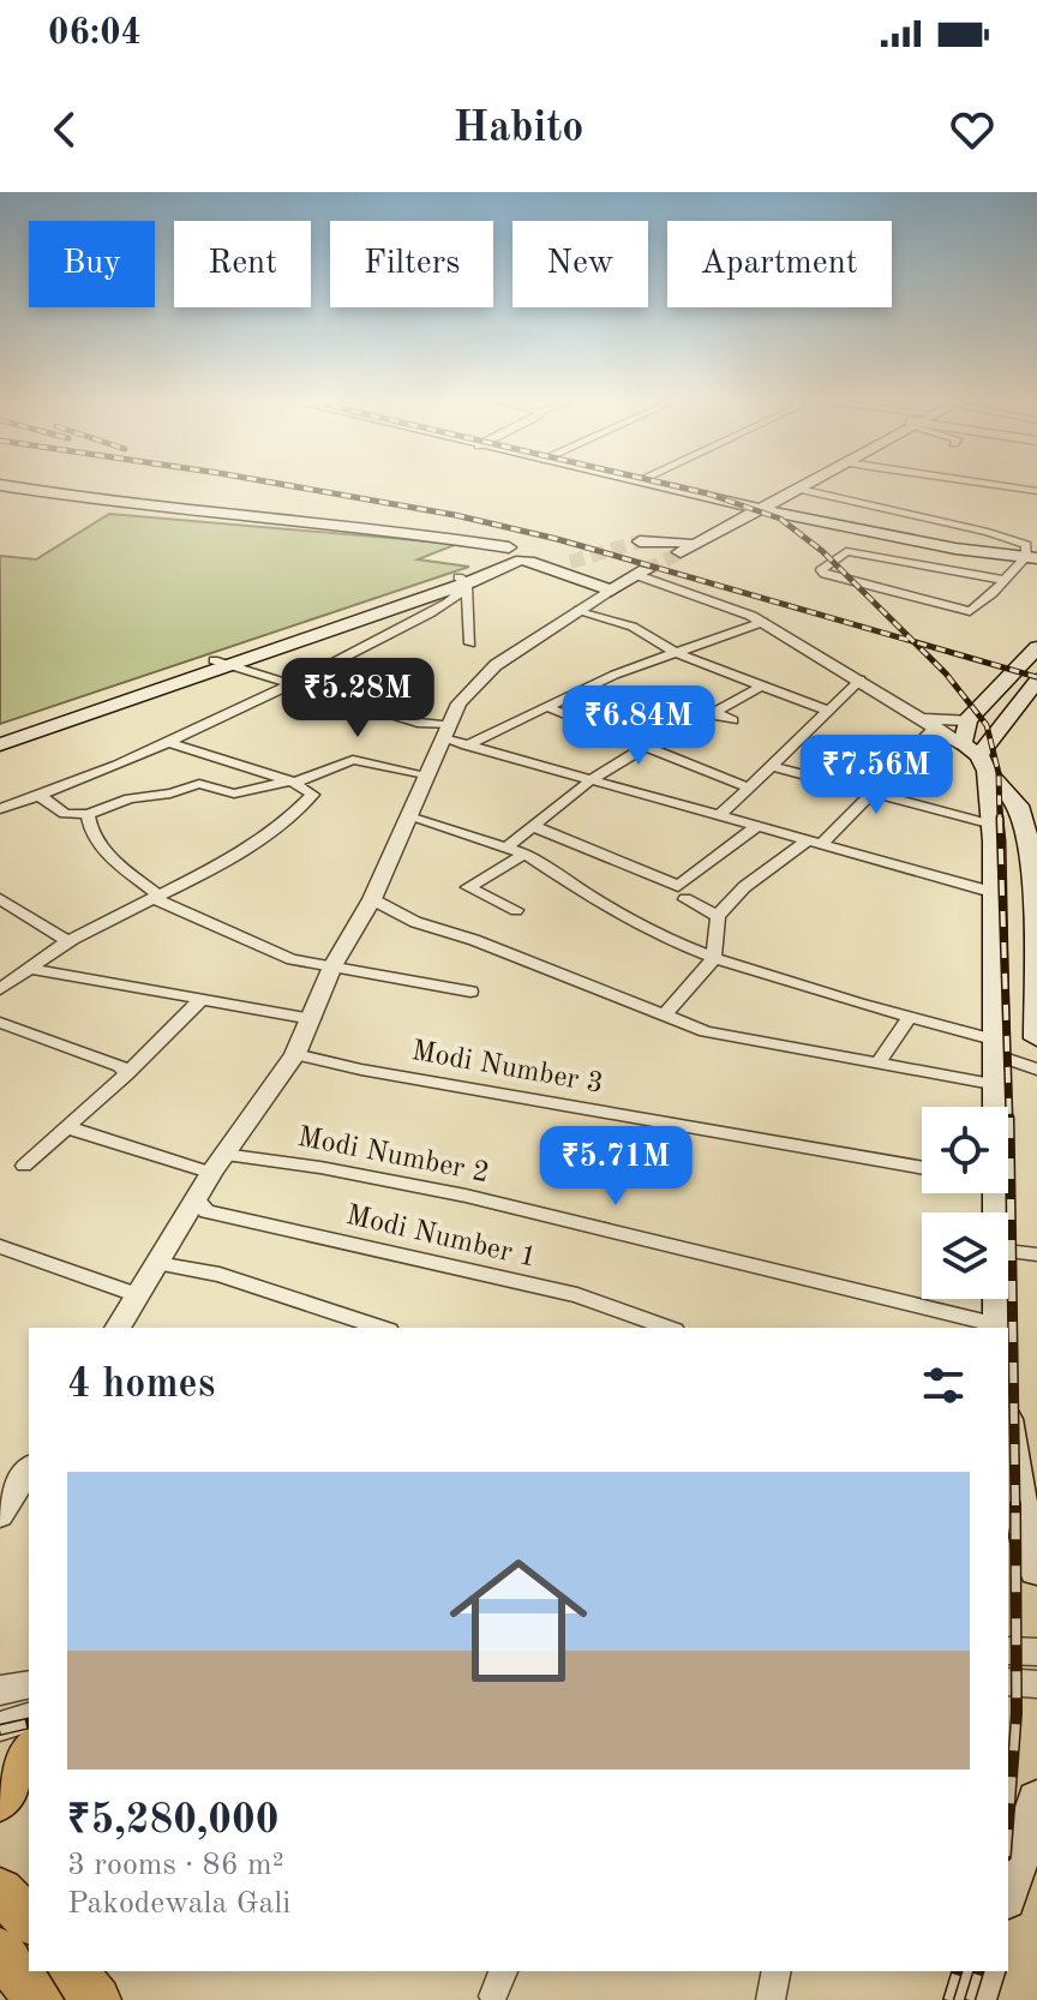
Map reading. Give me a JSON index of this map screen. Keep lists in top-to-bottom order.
{
  "streets": {
    "street": ["Modi Number 3", "Modi Number 2", "Modi Number 1"]
  },
  "page": {
    "status": "06:04",
    "header": "Habito",
    "chip": [
      "Buy",
      "Rent",
      "Filters",
      "New",
      "Apartment"
    ],
    "price": [
      "₹5.28M",
      "₹6.84M",
      "₹7.56M",
      "₹5.71M"
    ],
    "heading": "4 homes",
    "list": [
      {
        "name": "₹5,280,000",
        "note": "3 rooms · 86 m² · Pakodewala Gali"
      }
    ]
  }
}
